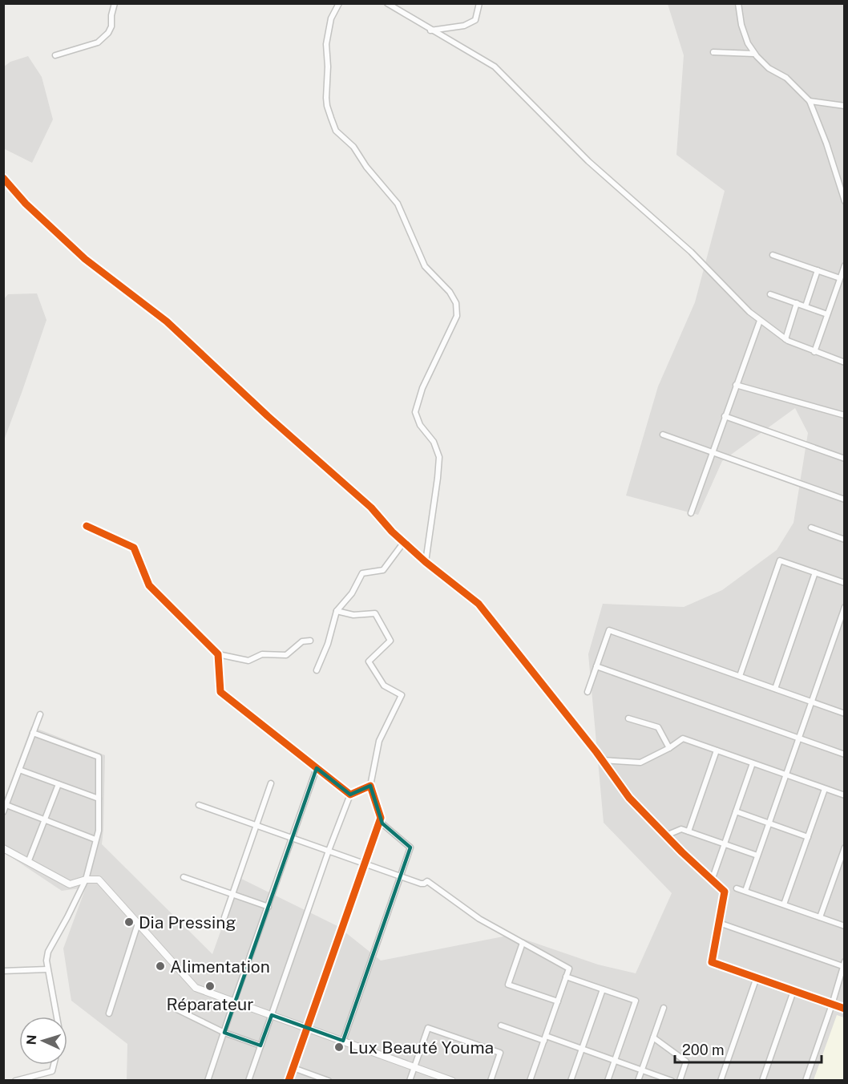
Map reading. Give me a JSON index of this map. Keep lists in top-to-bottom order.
{
  "places": [
    "Dia Pressing",
    "Alimentation",
    "Réparateur",
    "Lux Beauté Youma"
  ],
  "scale_bar": "200 m",
  "north": "left"
}
